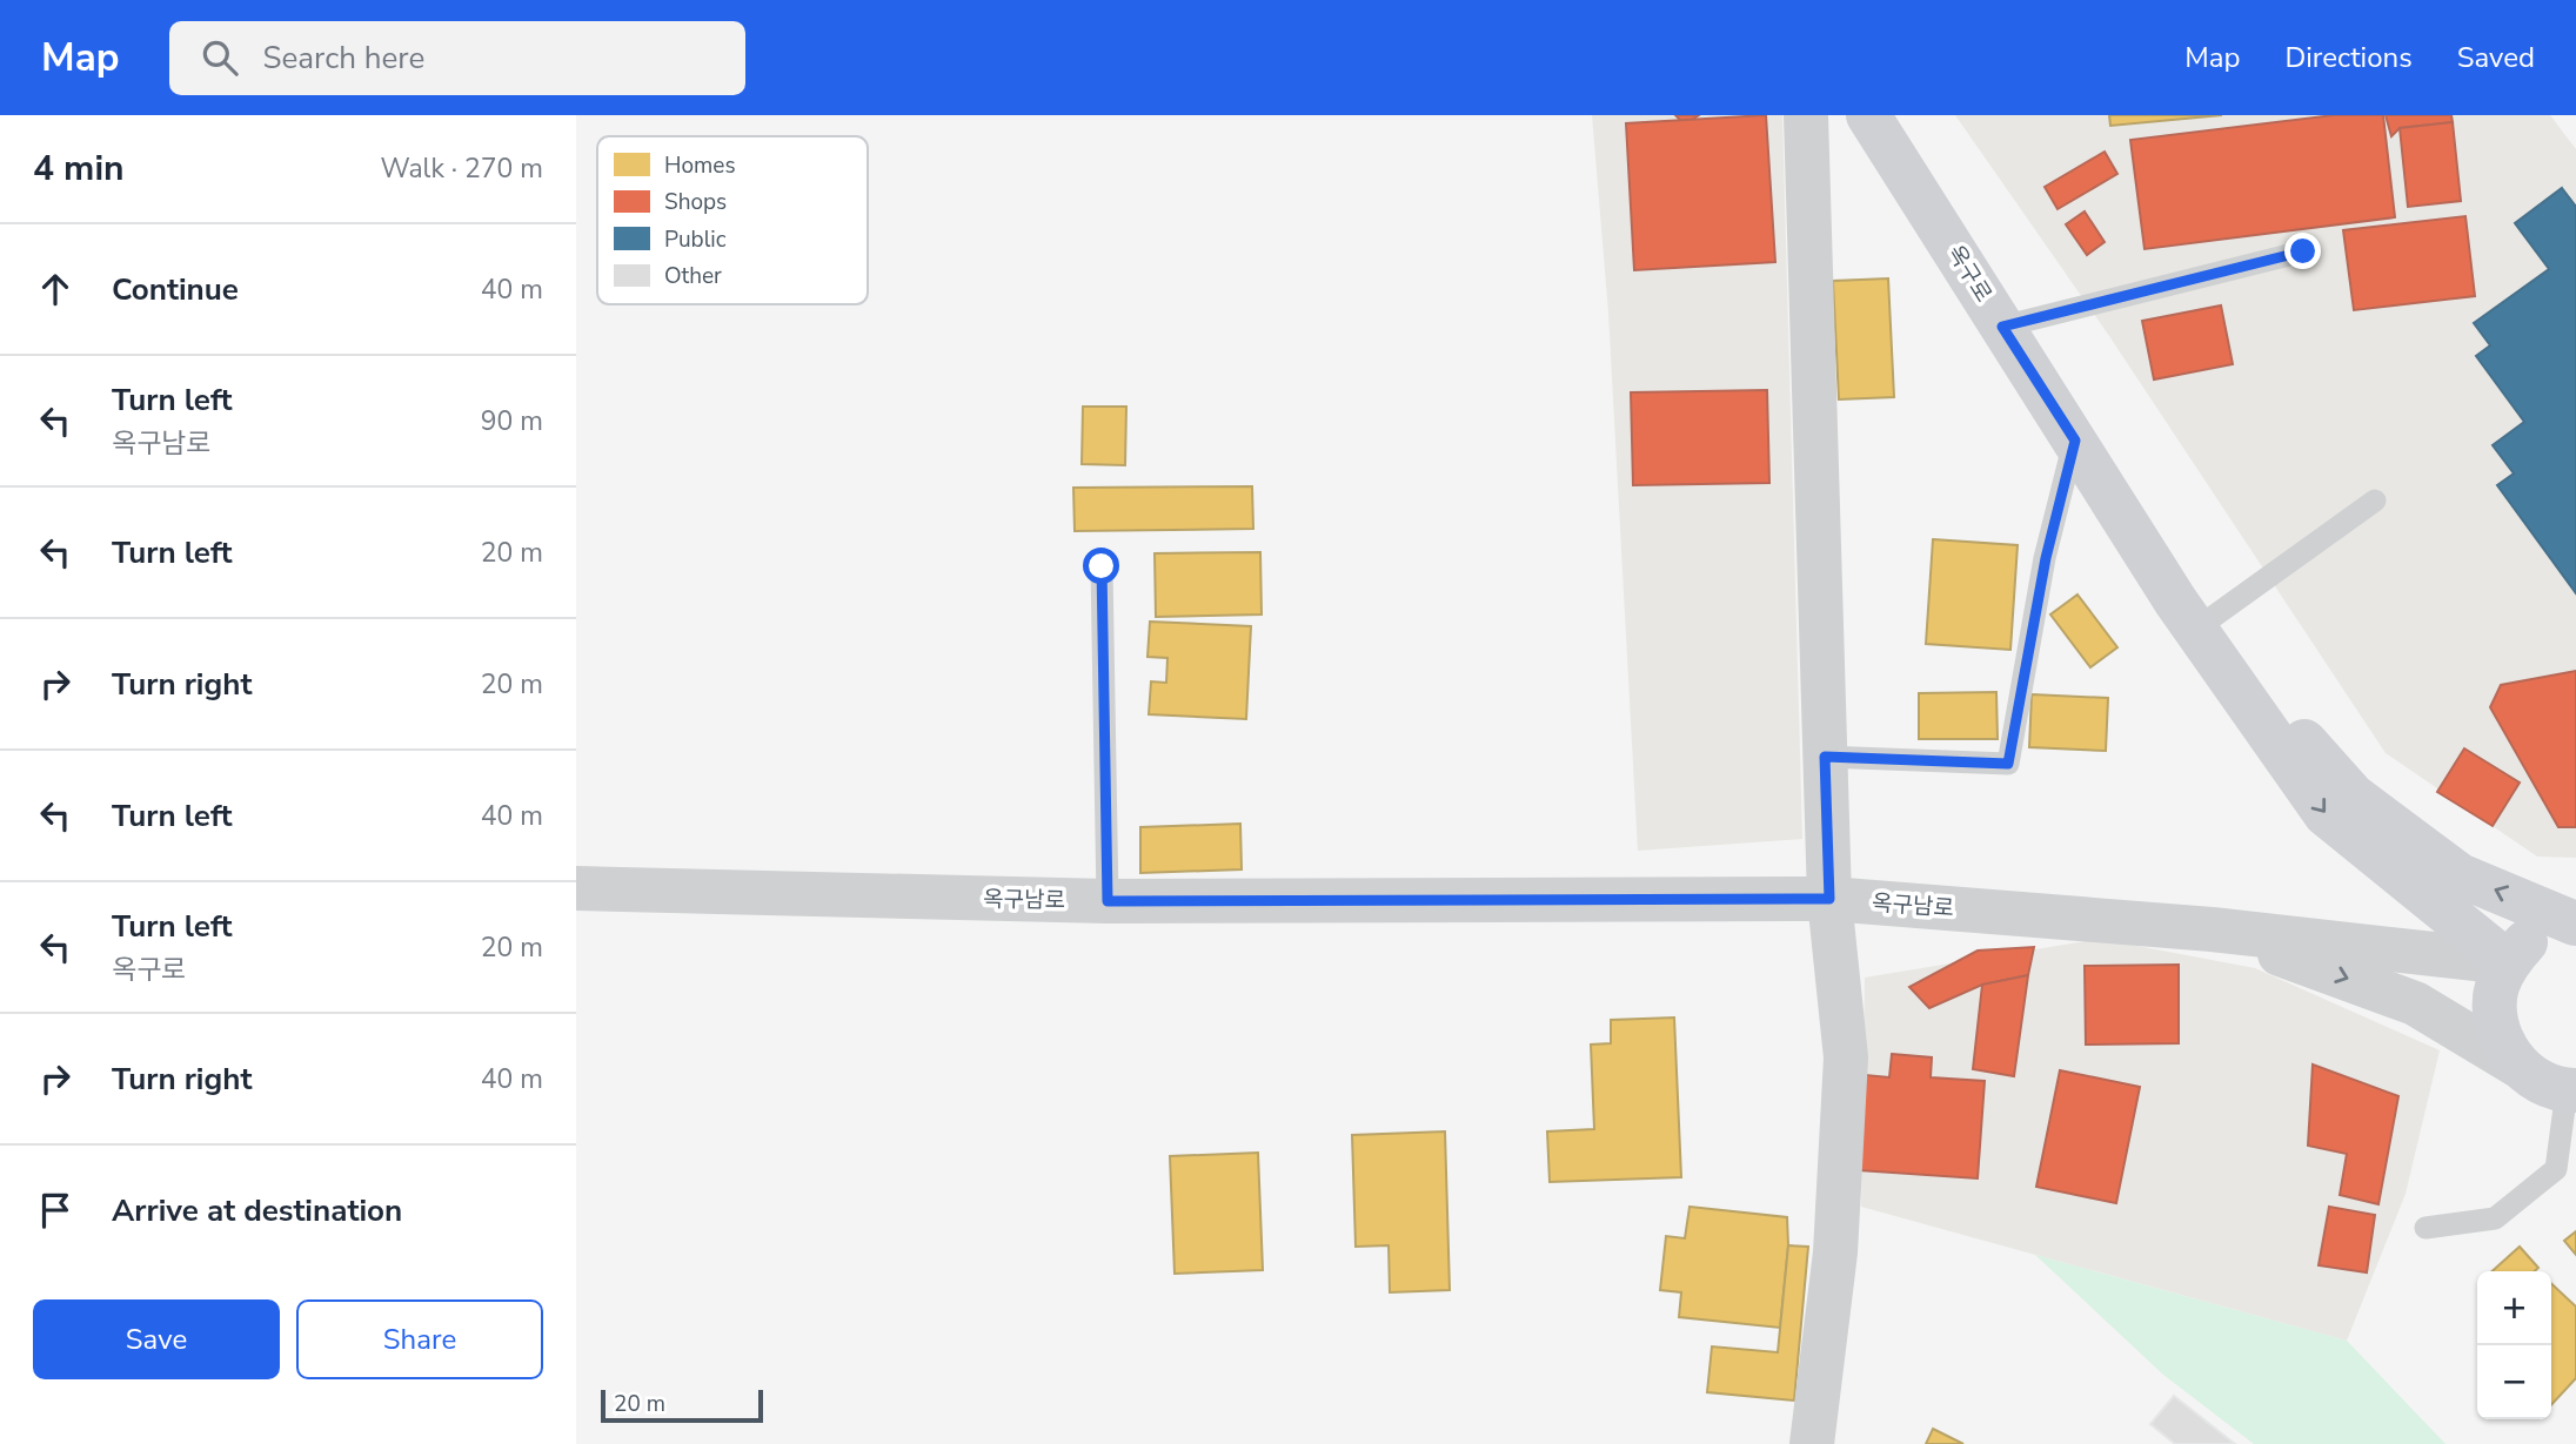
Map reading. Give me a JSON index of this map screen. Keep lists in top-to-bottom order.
{
  "streets": {
    "main road": ["옥구로"],
    "street": ["옥구남로"]
  },
  "legend": [
    "Homes",
    "Shops",
    "Public",
    "Other"
  ],
  "scale_bar": "20 m",
  "page": {
    "header": "Map",
    "search": "Search here",
    "nav": ["Map", "Directions", "Saved"],
    "heading": ["4 min", "Walk · 270 m"],
    "list": [
      ["Continue", "40 m"],
      ["Turn left", "옥구남로", "90 m"],
      ["Turn left", "20 m"],
      ["Turn right", "20 m"],
      ["Turn left", "40 m"],
      ["Turn left", "옥구로", "20 m"],
      ["Turn right", "40 m"],
      "Arrive at destination"
    ],
    "map_buttons": ["+", "−"],
    "buttons": ["Save", "Share"],
    "scale": "20 m"
  }
}
